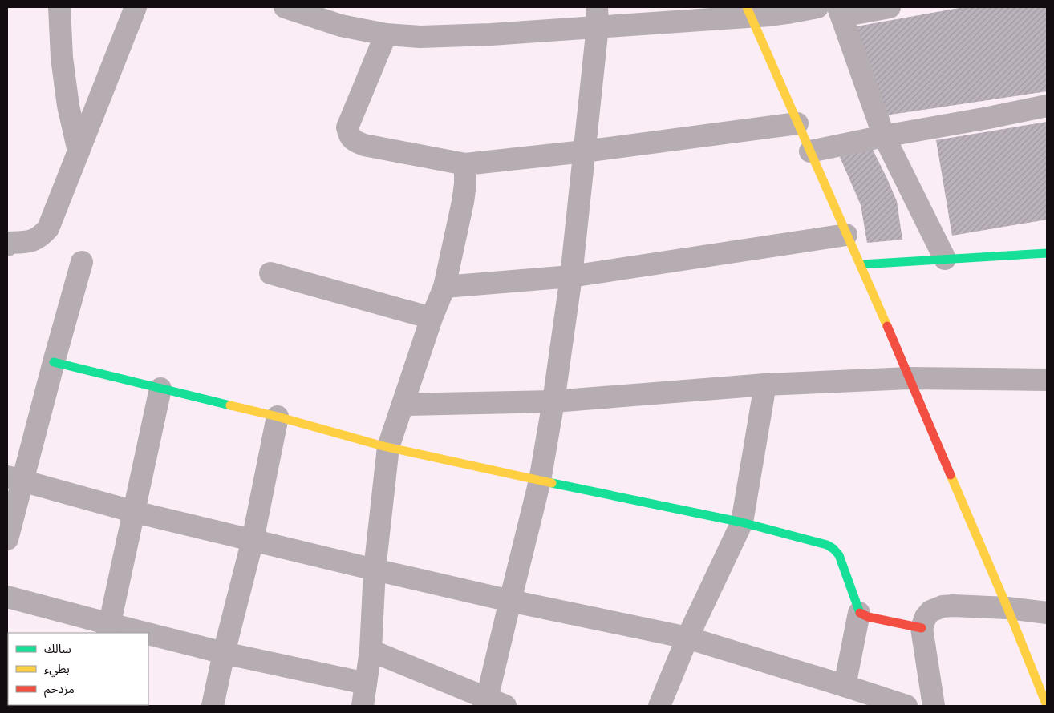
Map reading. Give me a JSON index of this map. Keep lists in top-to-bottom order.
{
  "legend": ["سالك", "بطيء", "مزدحم"]
}
